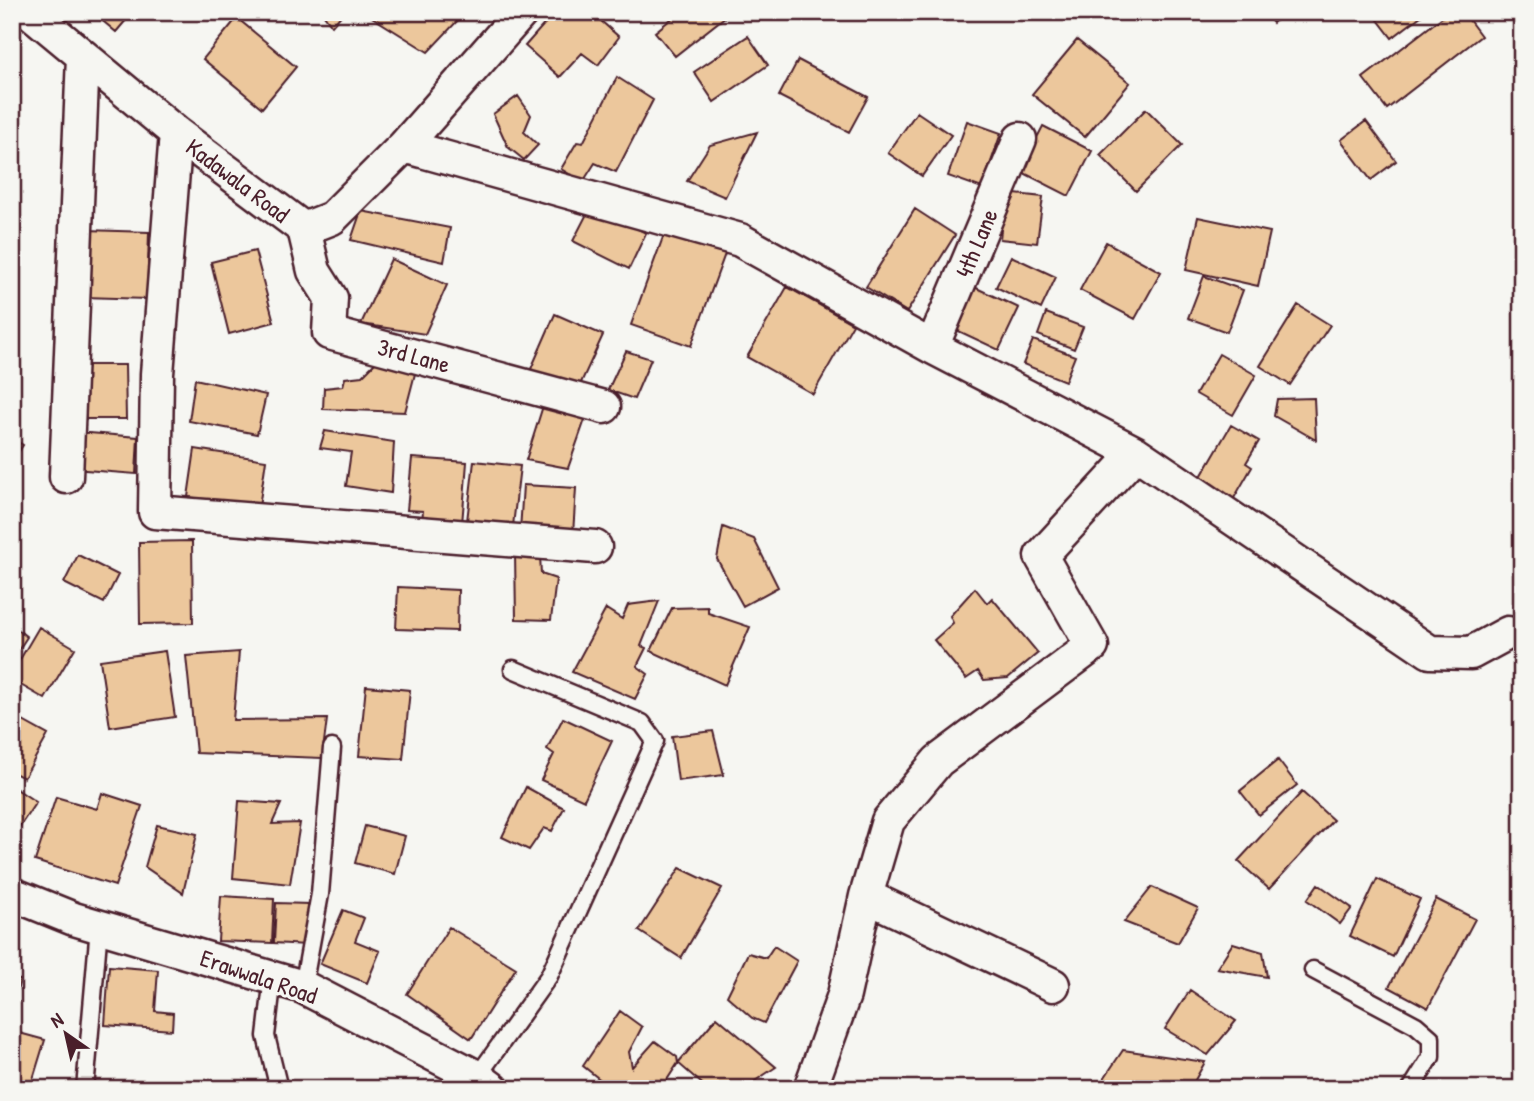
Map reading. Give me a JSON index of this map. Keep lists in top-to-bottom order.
{
  "streets": {
    "street": [
      "Kadawala Road",
      "4th Lane",
      "3rd Lane",
      "Erawwala Road"
    ]
  },
  "crossings": [
    ["Kadawala Road", "3rd Lane"]
  ],
  "north": "top left"
}
